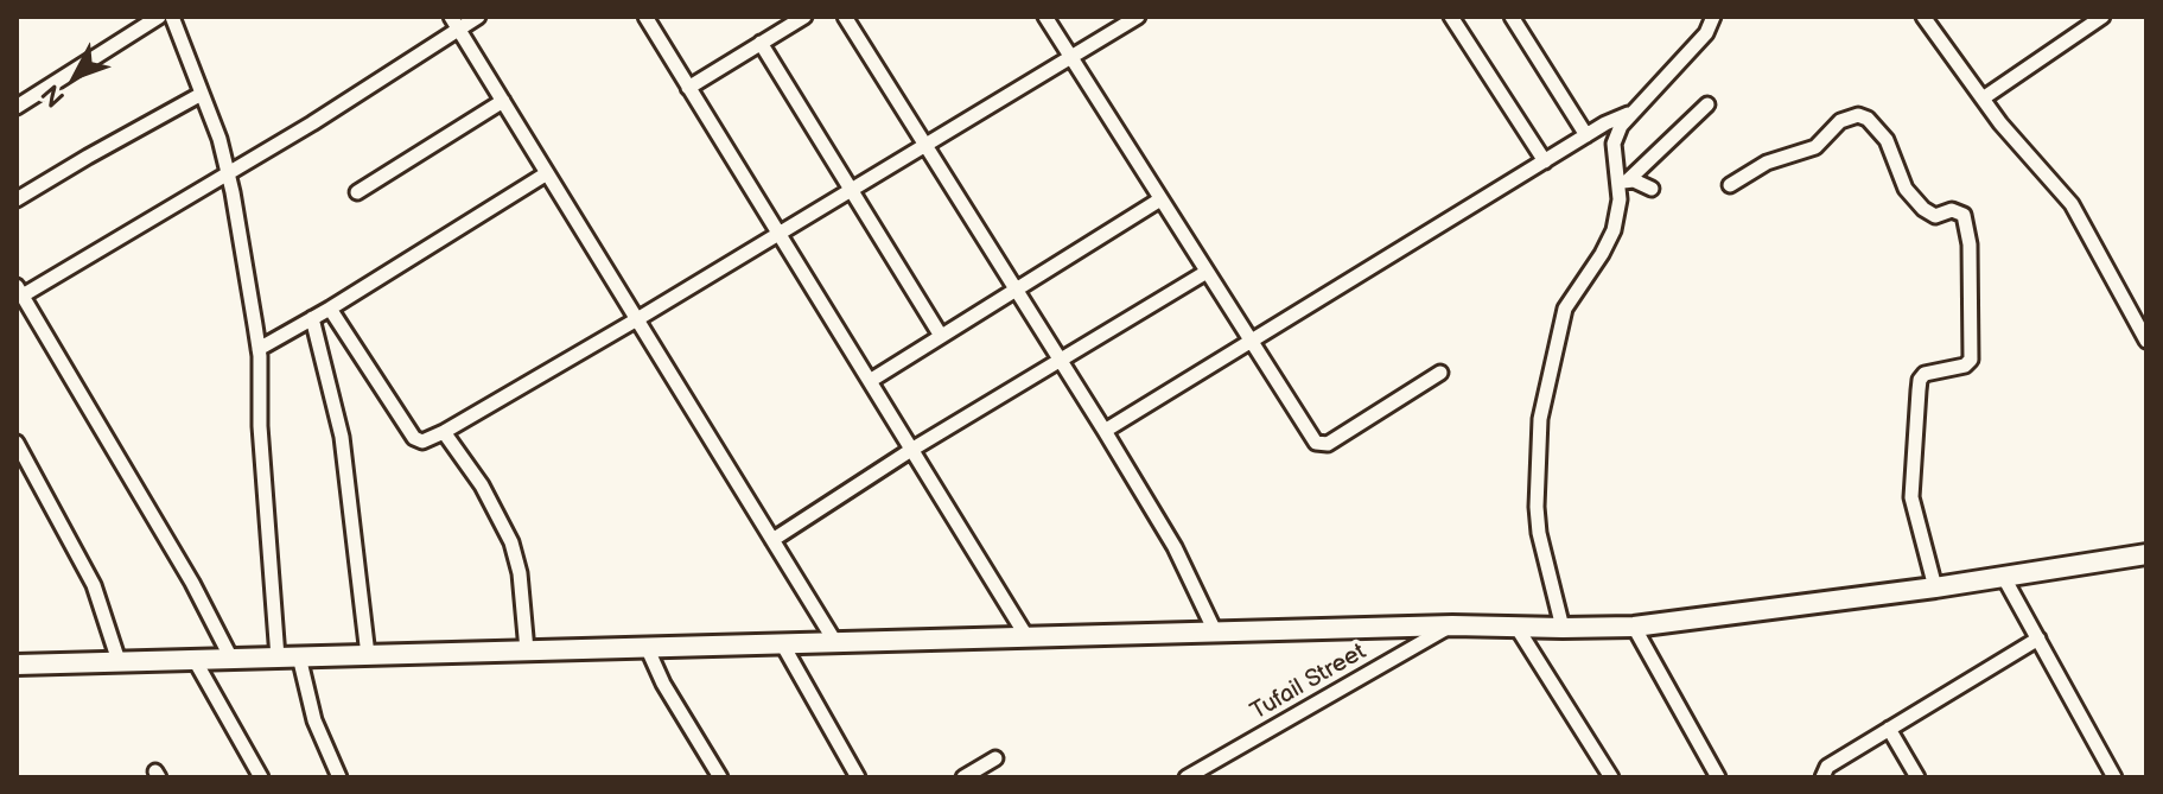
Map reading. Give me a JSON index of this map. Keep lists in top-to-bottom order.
{
  "streets": {
    "street": ["Tufail Street"]
  },
  "north": "bottom left"
}
